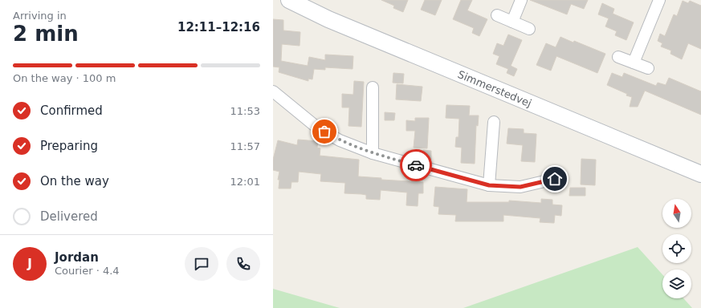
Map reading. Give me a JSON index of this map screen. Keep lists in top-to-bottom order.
{
  "streets": {
    "street": ["Simmerstedvej"]
  },
  "north": "top",
  "page": {
    "heading": ["2 min", "Arriving in", "12:11–12:16"],
    "panel": ["Jordan", "Courier · 4.4"],
    "bar": "On the way · 100 m",
    "list": [
      ["Confirmed", "11:53"],
      ["Preparing", "11:57"],
      ["On the way", "12:01"],
      "Delivered"
    ],
    "round": "J"
  }
}
